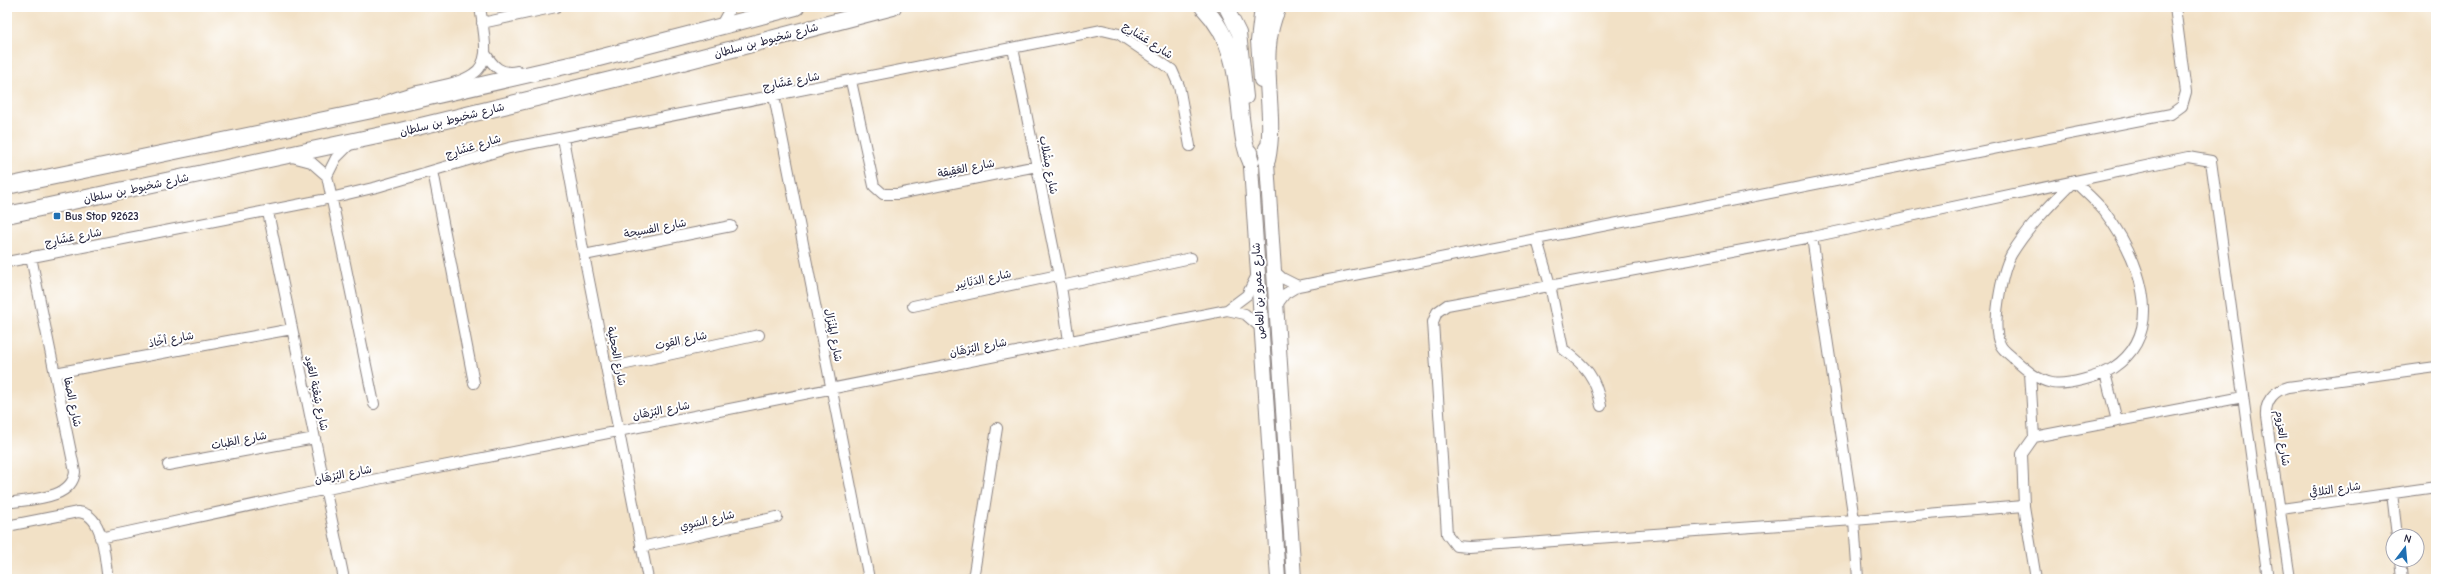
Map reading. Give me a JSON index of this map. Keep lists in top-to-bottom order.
{
  "streets": {
    "main road": ["شارع شخبوط بن سلطان", "شارع عمرو بن العاص"],
    "street": [
      "شارع عَشَارِج",
      "شارع مِشْلاب",
      "شارع العَقِيقة",
      "شارع الفسيحة",
      "شارع الدَنَانِير",
      "شارع المِنْزَال",
      "شارع أخّاذ",
      "شارع القوت",
      "شارع البُرْهَان",
      "شارع الحجلية",
      "شارع شِعْبَة العُود",
      "شارع الصفا",
      "شارع العزوم",
      "شارع الظبات",
      "شارع التلاقي",
      "شارع السَوِي"
    ]
  },
  "crossings": [
    ["شارع عَشَارِج", "شارع مِشْلاب"],
    ["شارع عَشَارِج", "شارع العَقِيقة"],
    ["شارع عَشَارِج", "شارع المِنْزَال"],
    ["شارع عَشَارِج", "شارع الحجلية"],
    ["شارع عَشَارِج", "شارع شِعْبَة العُود"],
    ["شارع عَشَارِج", "شارع الصفا"],
    ["شارع مِشْلاب", "شارع العَقِيقة"],
    ["شارع مِشْلاب", "شارع الدَنَانِير"],
    ["شارع مِشْلاب", "شارع البُرْهَان"],
    ["شارع الفسيحة", "شارع الحجلية"],
    ["شارع عمرو بن العاص", "شارع البُرْهَان"],
    ["شارع المِنْزَال", "شارع البُرْهَان"],
    ["شارع أخّاذ", "شارع شِعْبَة العُود"],
    ["شارع أخّاذ", "شارع الصفا"],
    ["شارع القوت", "شارع الحجلية"],
    ["شارع البُرْهَان", "شارع الحجلية"],
    ["شارع البُرْهَان", "شارع شِعْبَة العُود"],
    ["شارع الحجلية", "شارع السَوِي"],
    ["شارع شِعْبَة العُود", "شارع الظبات"],
    ["شارع العزوم", "شارع التلاقي"]
  ],
  "places": {
    "transit": ["Bus Stop 92623"]
  },
  "north": "top"
}
